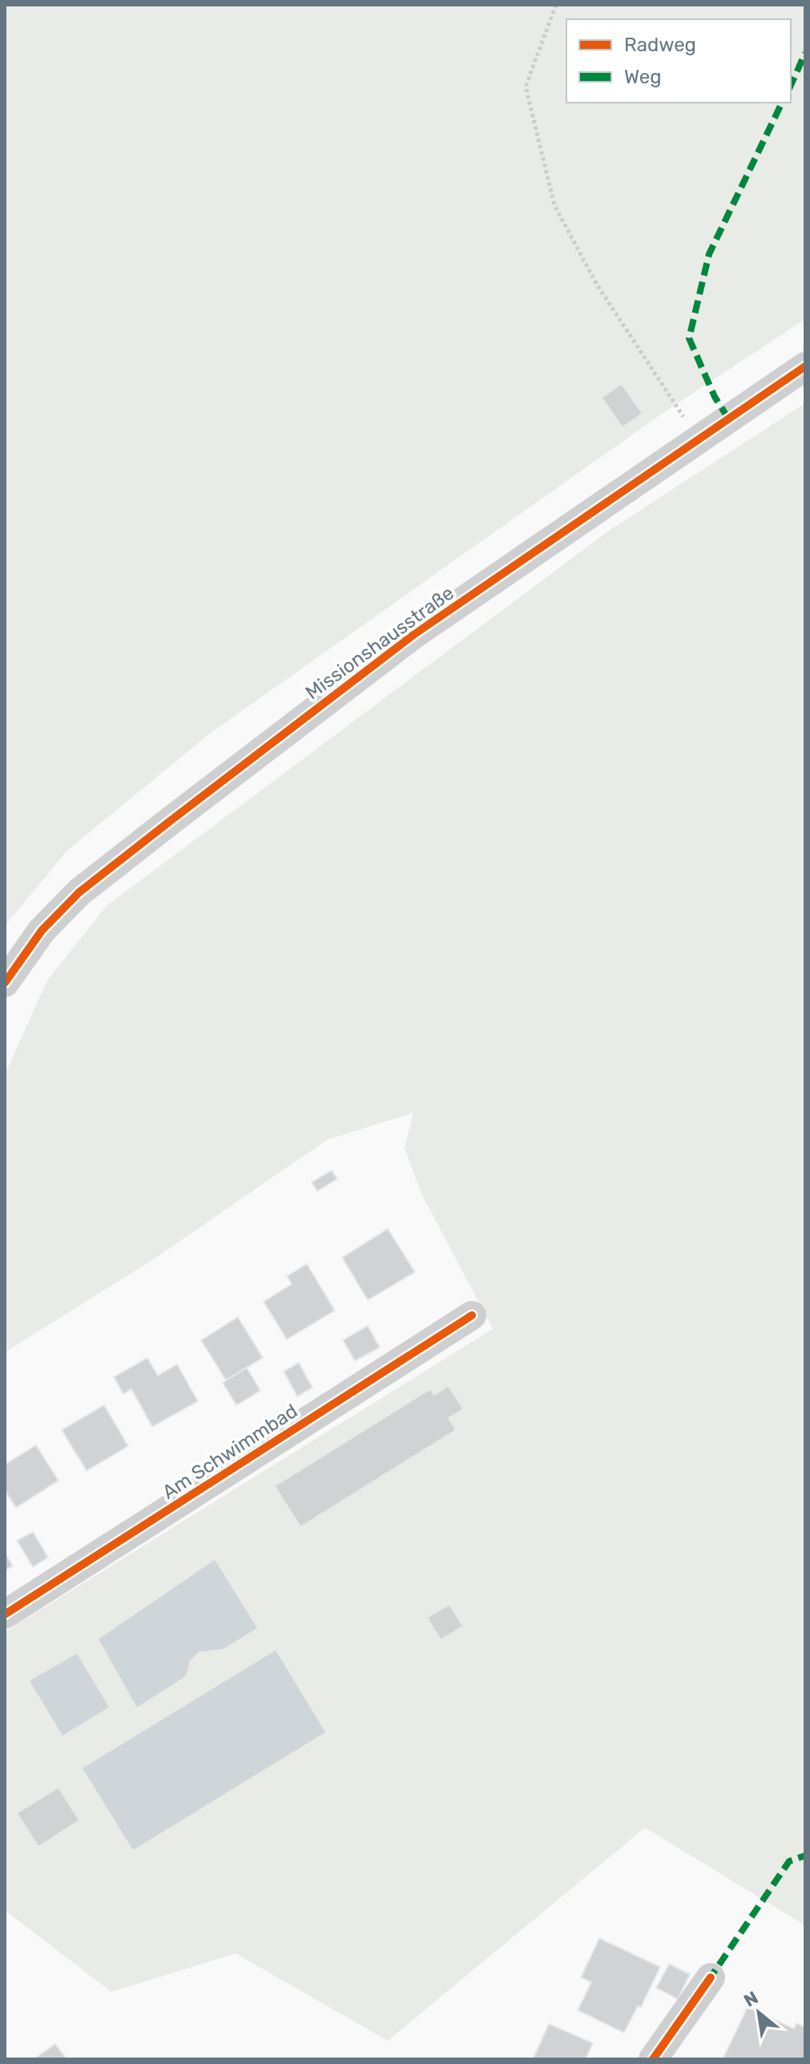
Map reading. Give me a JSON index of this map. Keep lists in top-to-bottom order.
{
  "streets": {
    "street": ["Missionshausstraße", "Am Schwimmbad"]
  },
  "legend": ["Radweg", "Weg"],
  "north": "top left"
}
